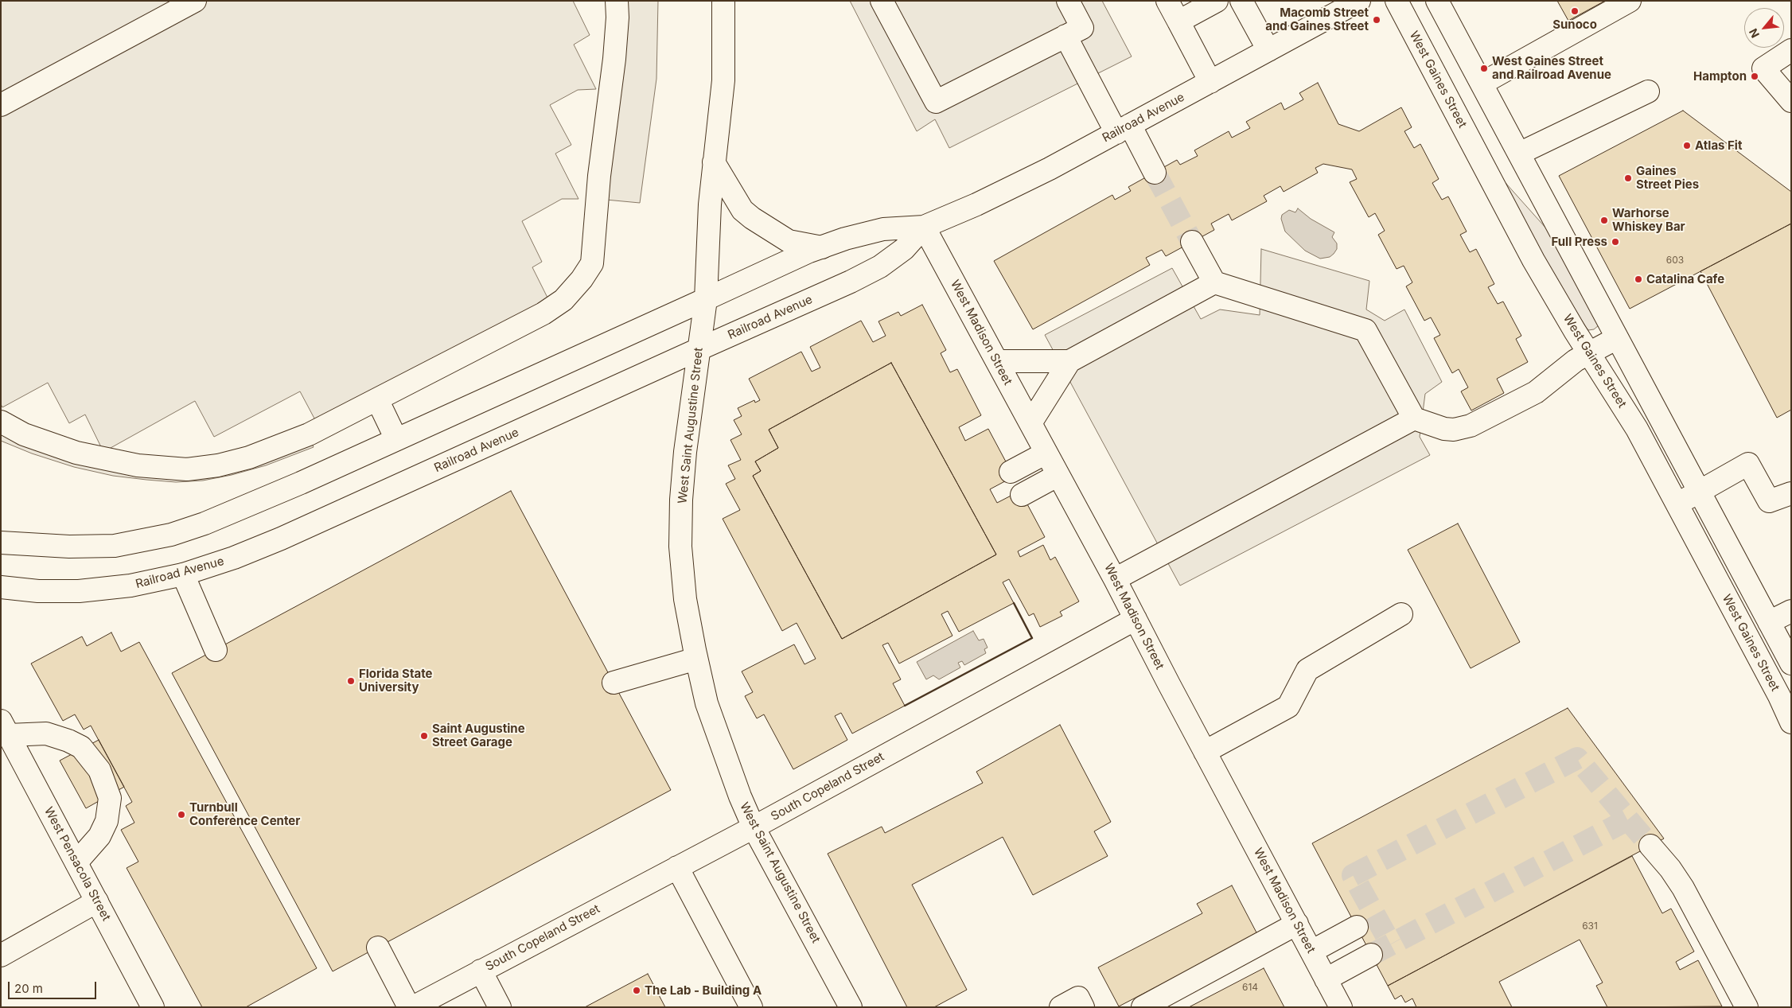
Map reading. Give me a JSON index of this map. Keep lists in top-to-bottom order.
{
  "streets": {
    "street": [
      "West Gaines Street",
      "Railroad Avenue",
      "West Madison Street",
      "West Saint Augustine Street",
      "South Copeland Street",
      "West Pensacola Street"
    ]
  },
  "crossings": [
    ["Railroad Avenue", "West Madison Street"],
    ["Railroad Avenue", "West Saint Augustine Street"],
    ["West Madison Street", "South Copeland Street"],
    ["West Saint Augustine Street", "South Copeland Street"]
  ],
  "places": [
    "Sunoco",
    "Macomb Street and Gaines Street",
    "West Gaines Street and Railroad Avenue",
    "Hampton",
    "Atlas Fit",
    "Gaines Street Pies",
    "Warhorse Whiskey Bar",
    "Full Press",
    "Catalina Cafe",
    "Florida State University",
    "Saint Augustine Street Garage",
    "Turnbull Conference Center",
    "The Lab - Building A"
  ],
  "house_numbers": ["603", "631", "614"],
  "scale_bar": "20 m",
  "north": "bottom left"
}
